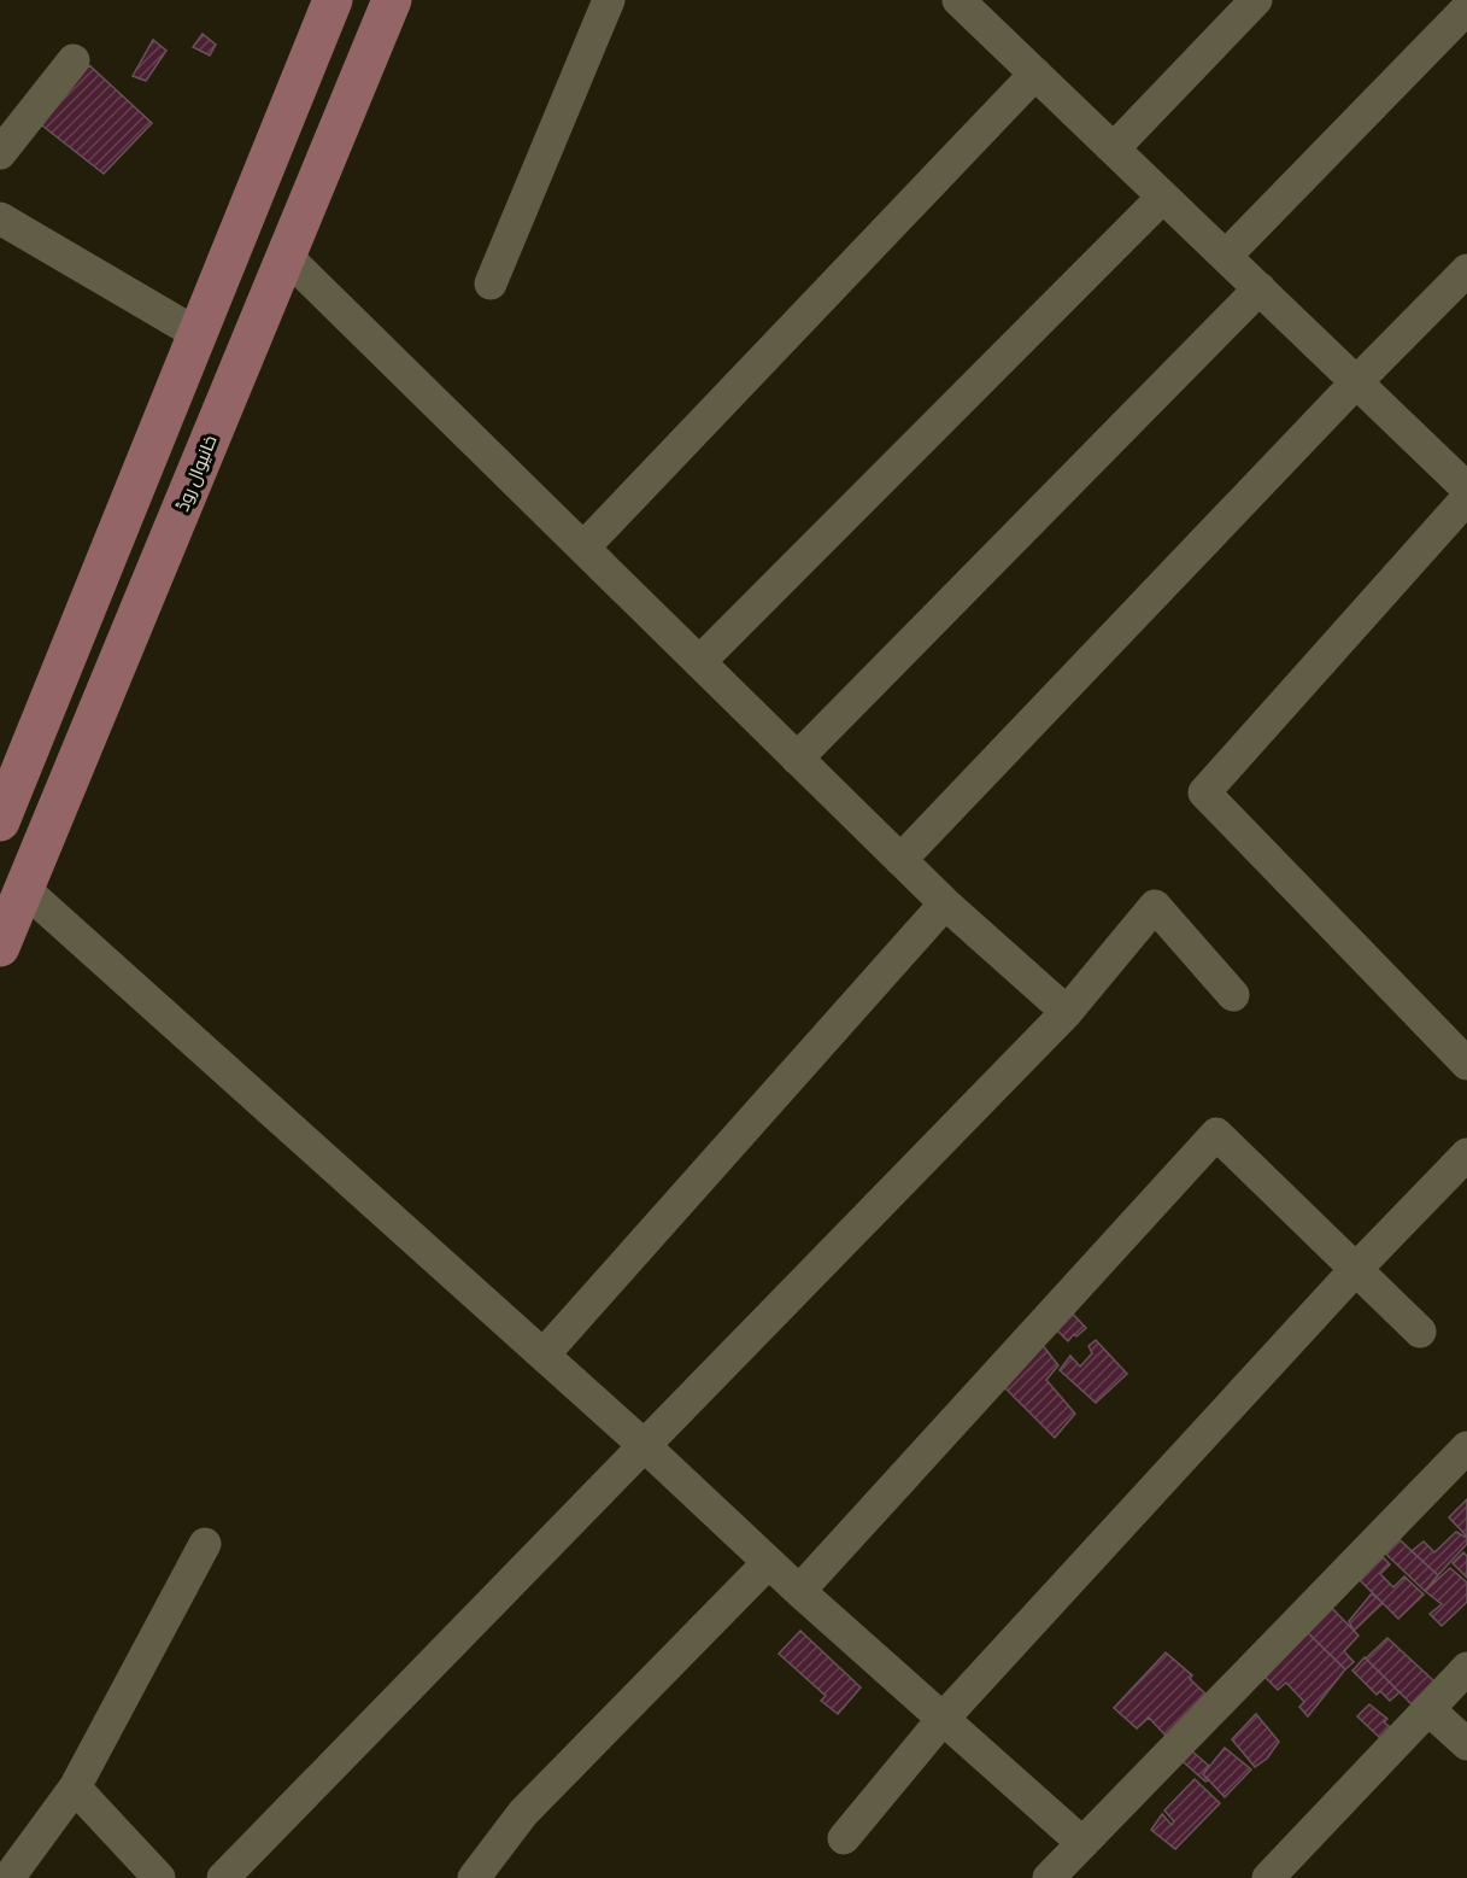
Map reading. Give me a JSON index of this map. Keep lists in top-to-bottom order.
{
  "streets": {
    "main road": ["خانیوال روڈ"]
  }
}
